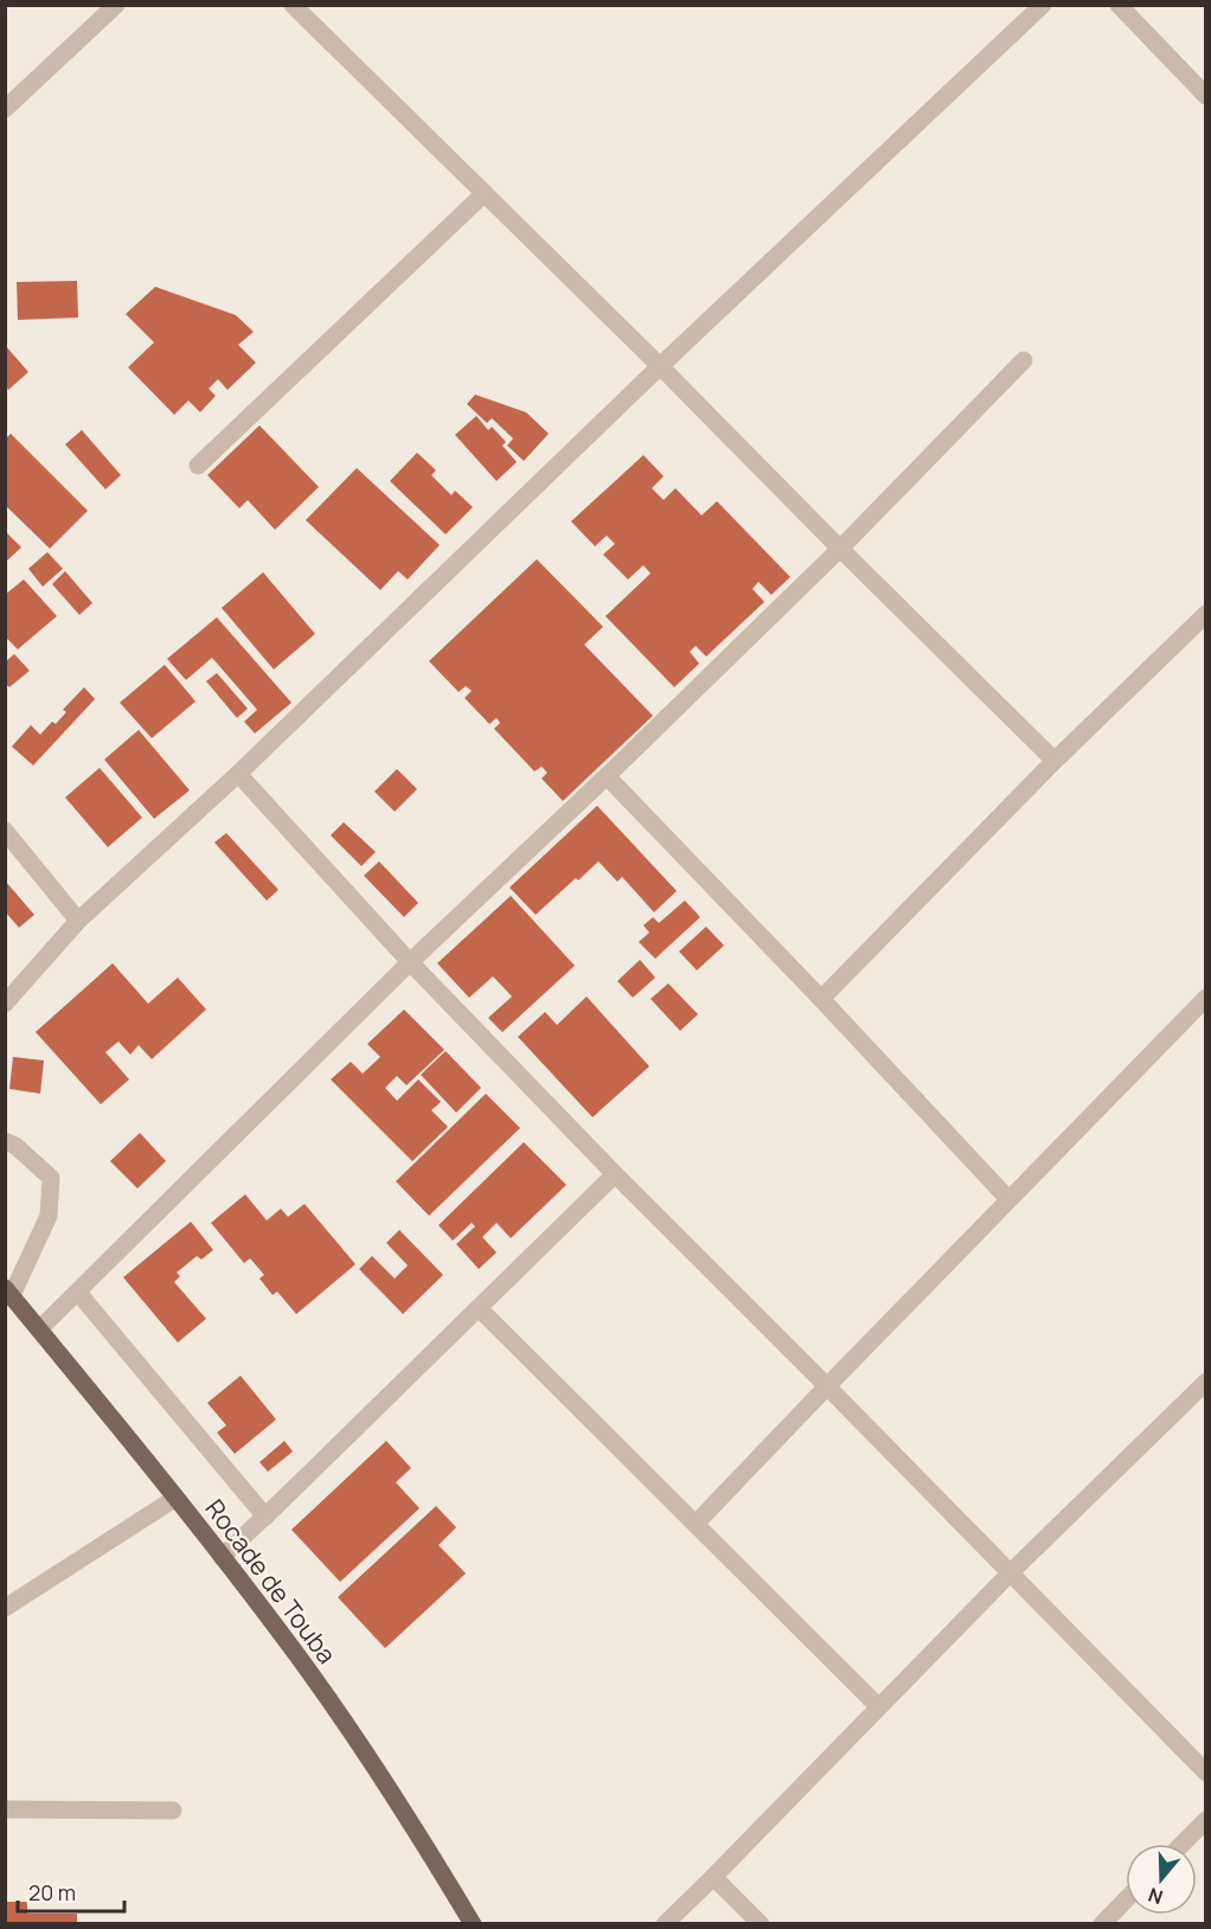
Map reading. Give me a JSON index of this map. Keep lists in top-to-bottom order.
{
  "streets": {
    "main road": ["Rocade de Touba"]
  },
  "scale_bar": "20 m",
  "north": "bottom"
}
